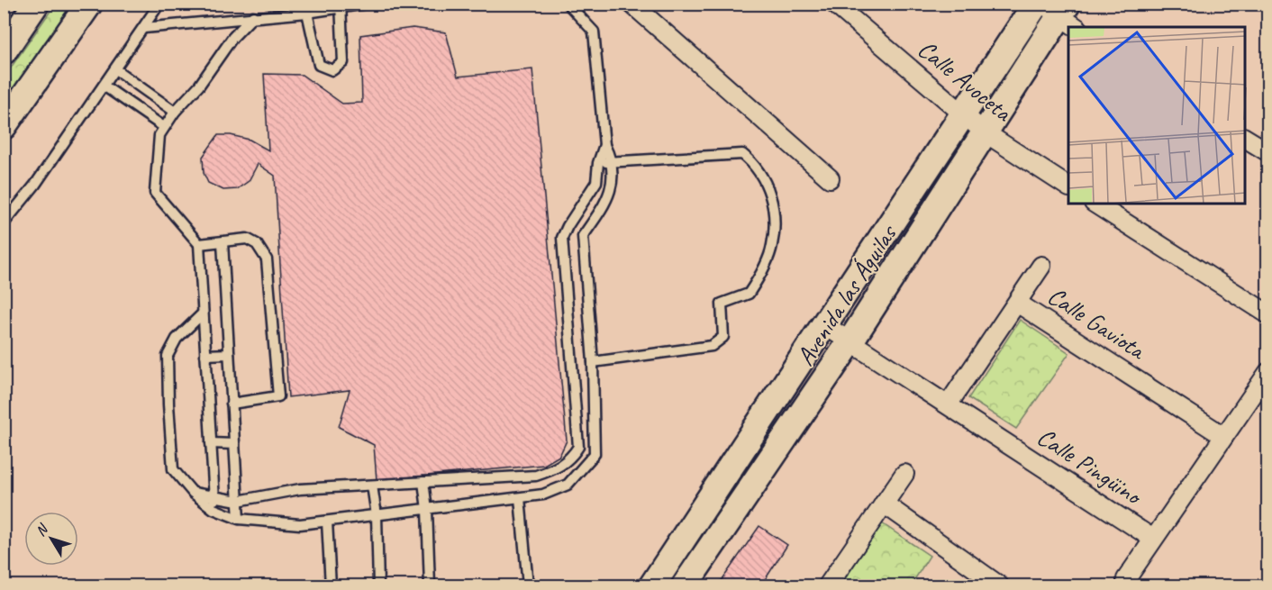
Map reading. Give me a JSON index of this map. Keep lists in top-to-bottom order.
{
  "streets": {
    "street": [
      "Calle Avoceta",
      "Avenida las Águilas",
      "Calle Gaviota",
      "Calle Pingüino"
    ]
  },
  "crossings": [
    ["Calle Avoceta", "Avenida las Águilas"],
    ["Avenida las Águilas", "Calle Pingüino"],
    ["Calle Gaviota", "Calle Pingüino"]
  ],
  "north": "top left"
}
